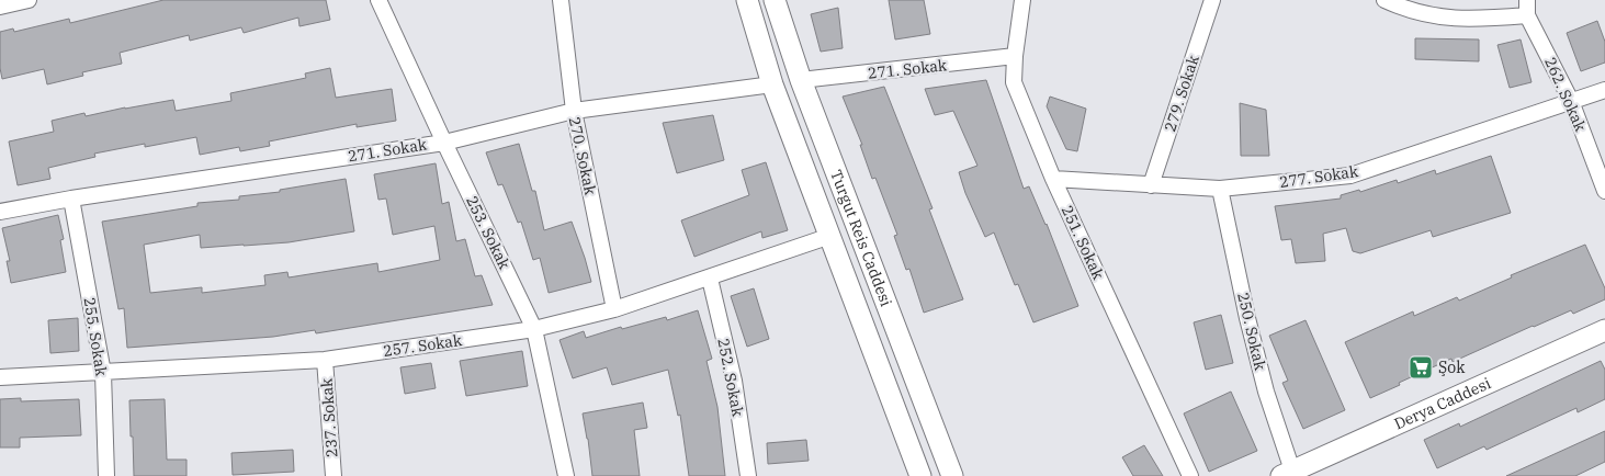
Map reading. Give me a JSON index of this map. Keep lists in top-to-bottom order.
{
  "streets": {
    "main road": ["Turgut Reis Caddesi", "Derya Caddesi"],
    "street": [
      "271. Sokak",
      "279. Sokak",
      "262. Sokak",
      "270. Sokak",
      "277. Sokak",
      "253. Sokak",
      "251. Sokak",
      "250. Sokak",
      "255. Sokak",
      "257. Sokak",
      "252. Sokak",
      "237. Sokak"
    ]
  },
  "crossings": [
    ["271. Sokak", "270. Sokak"],
    ["271. Sokak", "253. Sokak"],
    ["271. Sokak", "Turgut Reis Caddesi"],
    ["271. Sokak", "251. Sokak"],
    ["271. Sokak", "255. Sokak"],
    ["279. Sokak", "277. Sokak"],
    ["262. Sokak", "277. Sokak"],
    ["270. Sokak", "257. Sokak"],
    ["277. Sokak", "251. Sokak"],
    ["277. Sokak", "250. Sokak"],
    ["253. Sokak", "257. Sokak"],
    ["Turgut Reis Caddesi", "257. Sokak"],
    ["250. Sokak", "Derya Caddesi"],
    ["255. Sokak", "257. Sokak"],
    ["257. Sokak", "252. Sokak"],
    ["257. Sokak", "237. Sokak"]
  ],
  "places": {
    "supermarket": ["Şok"]
  }
}
